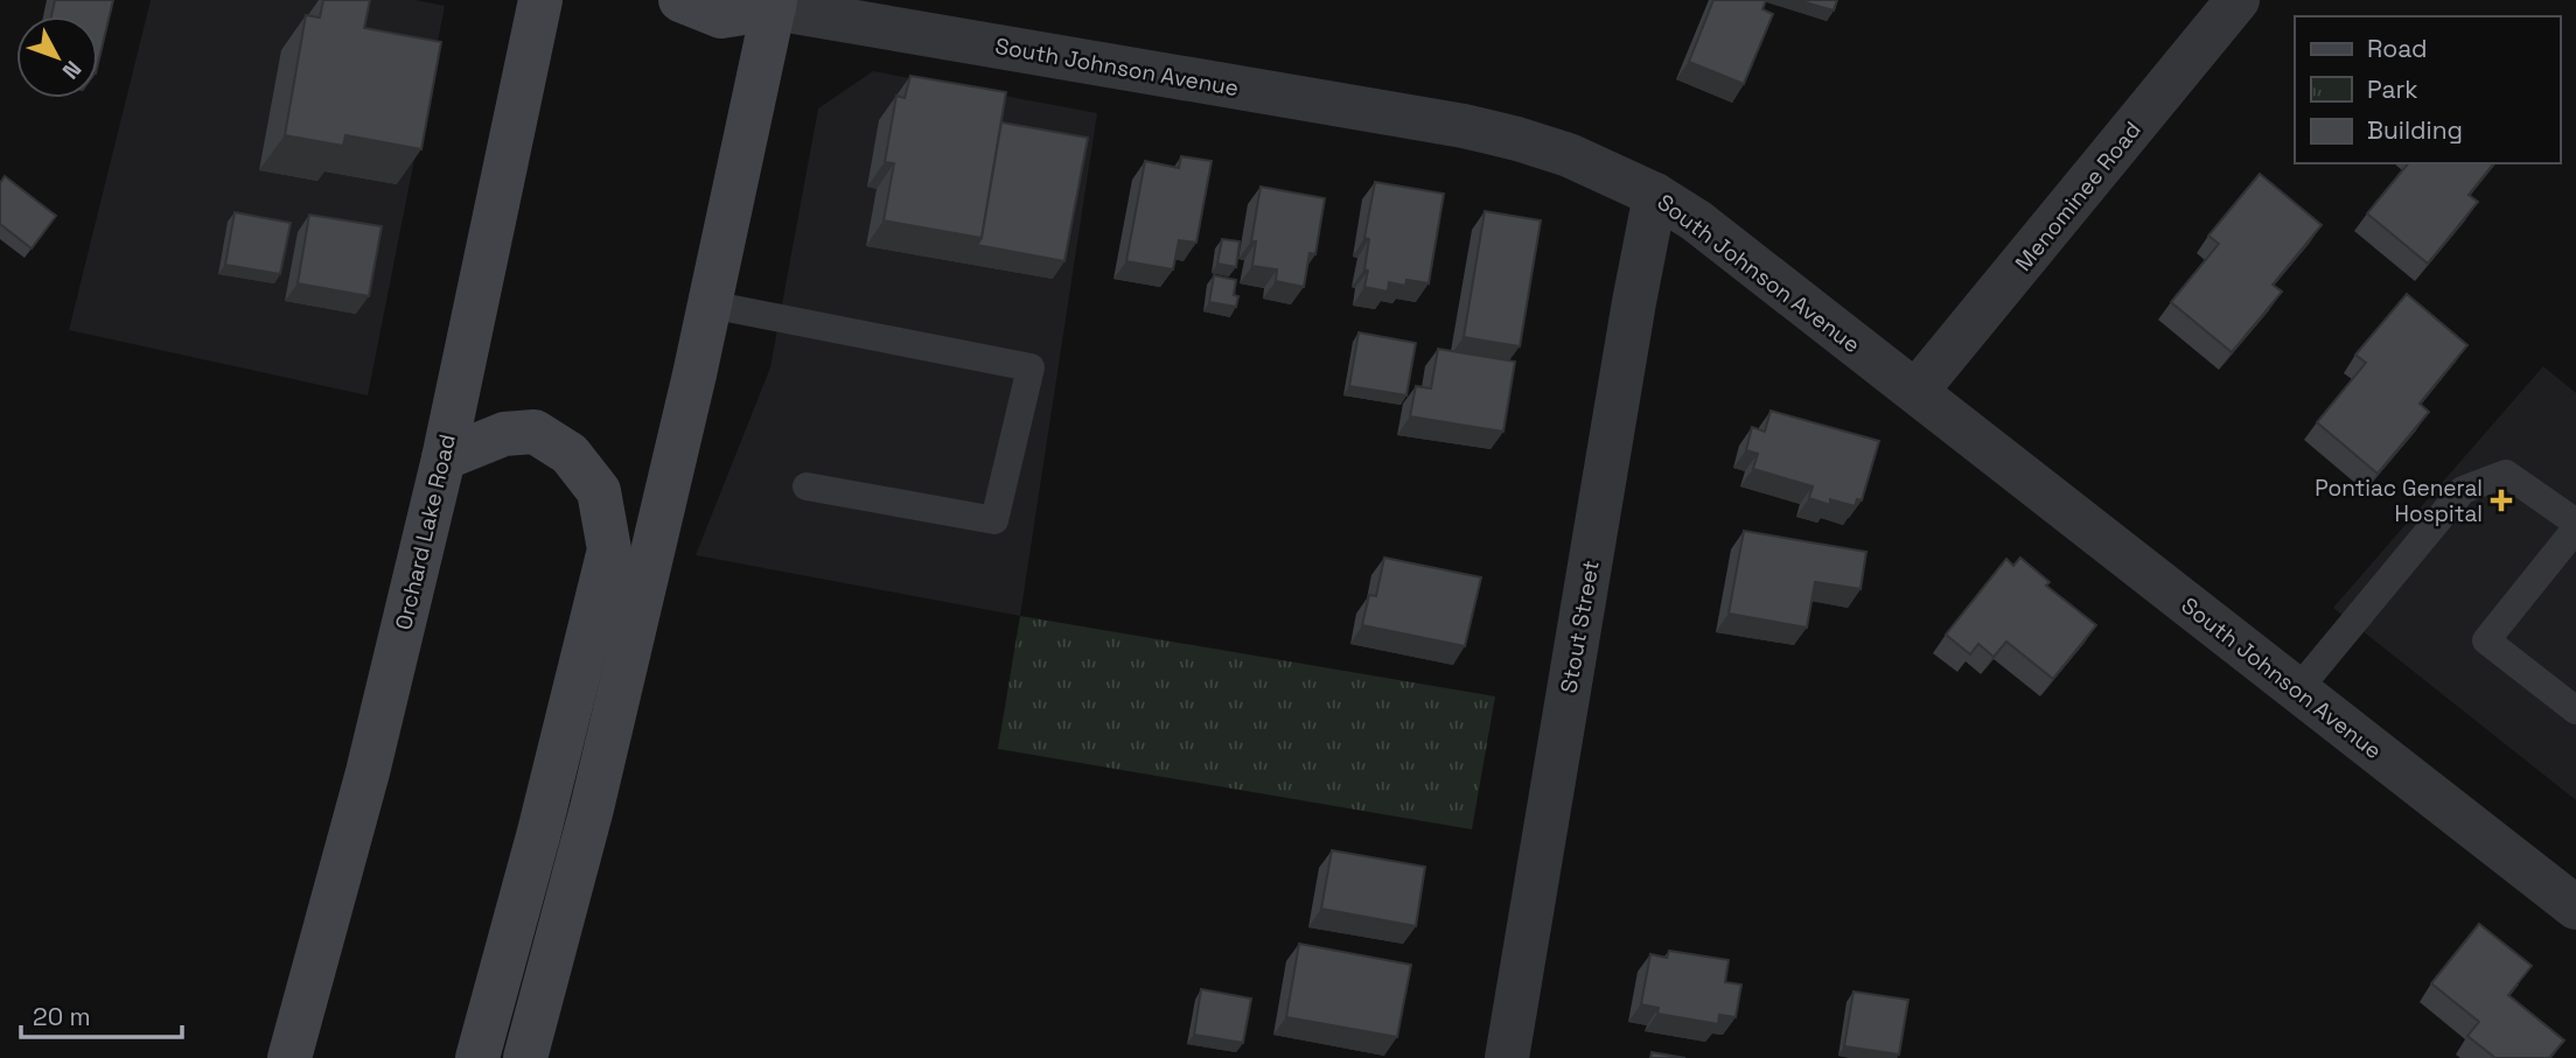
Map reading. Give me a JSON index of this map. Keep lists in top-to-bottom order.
{
  "streets": {
    "main road": ["Orchard Lake Road"],
    "street": ["South Johnson Avenue", "Menominee Road", "Stout Street"]
  },
  "crossings": [
    ["South Johnson Avenue", "Menominee Road"],
    ["South Johnson Avenue", "Stout Street"]
  ],
  "places": {
    "health": ["Pontiac General Hospital"]
  },
  "legend": ["Road", "Park", "Building"],
  "scale_bar": "20 m",
  "north": "bottom right"
}
